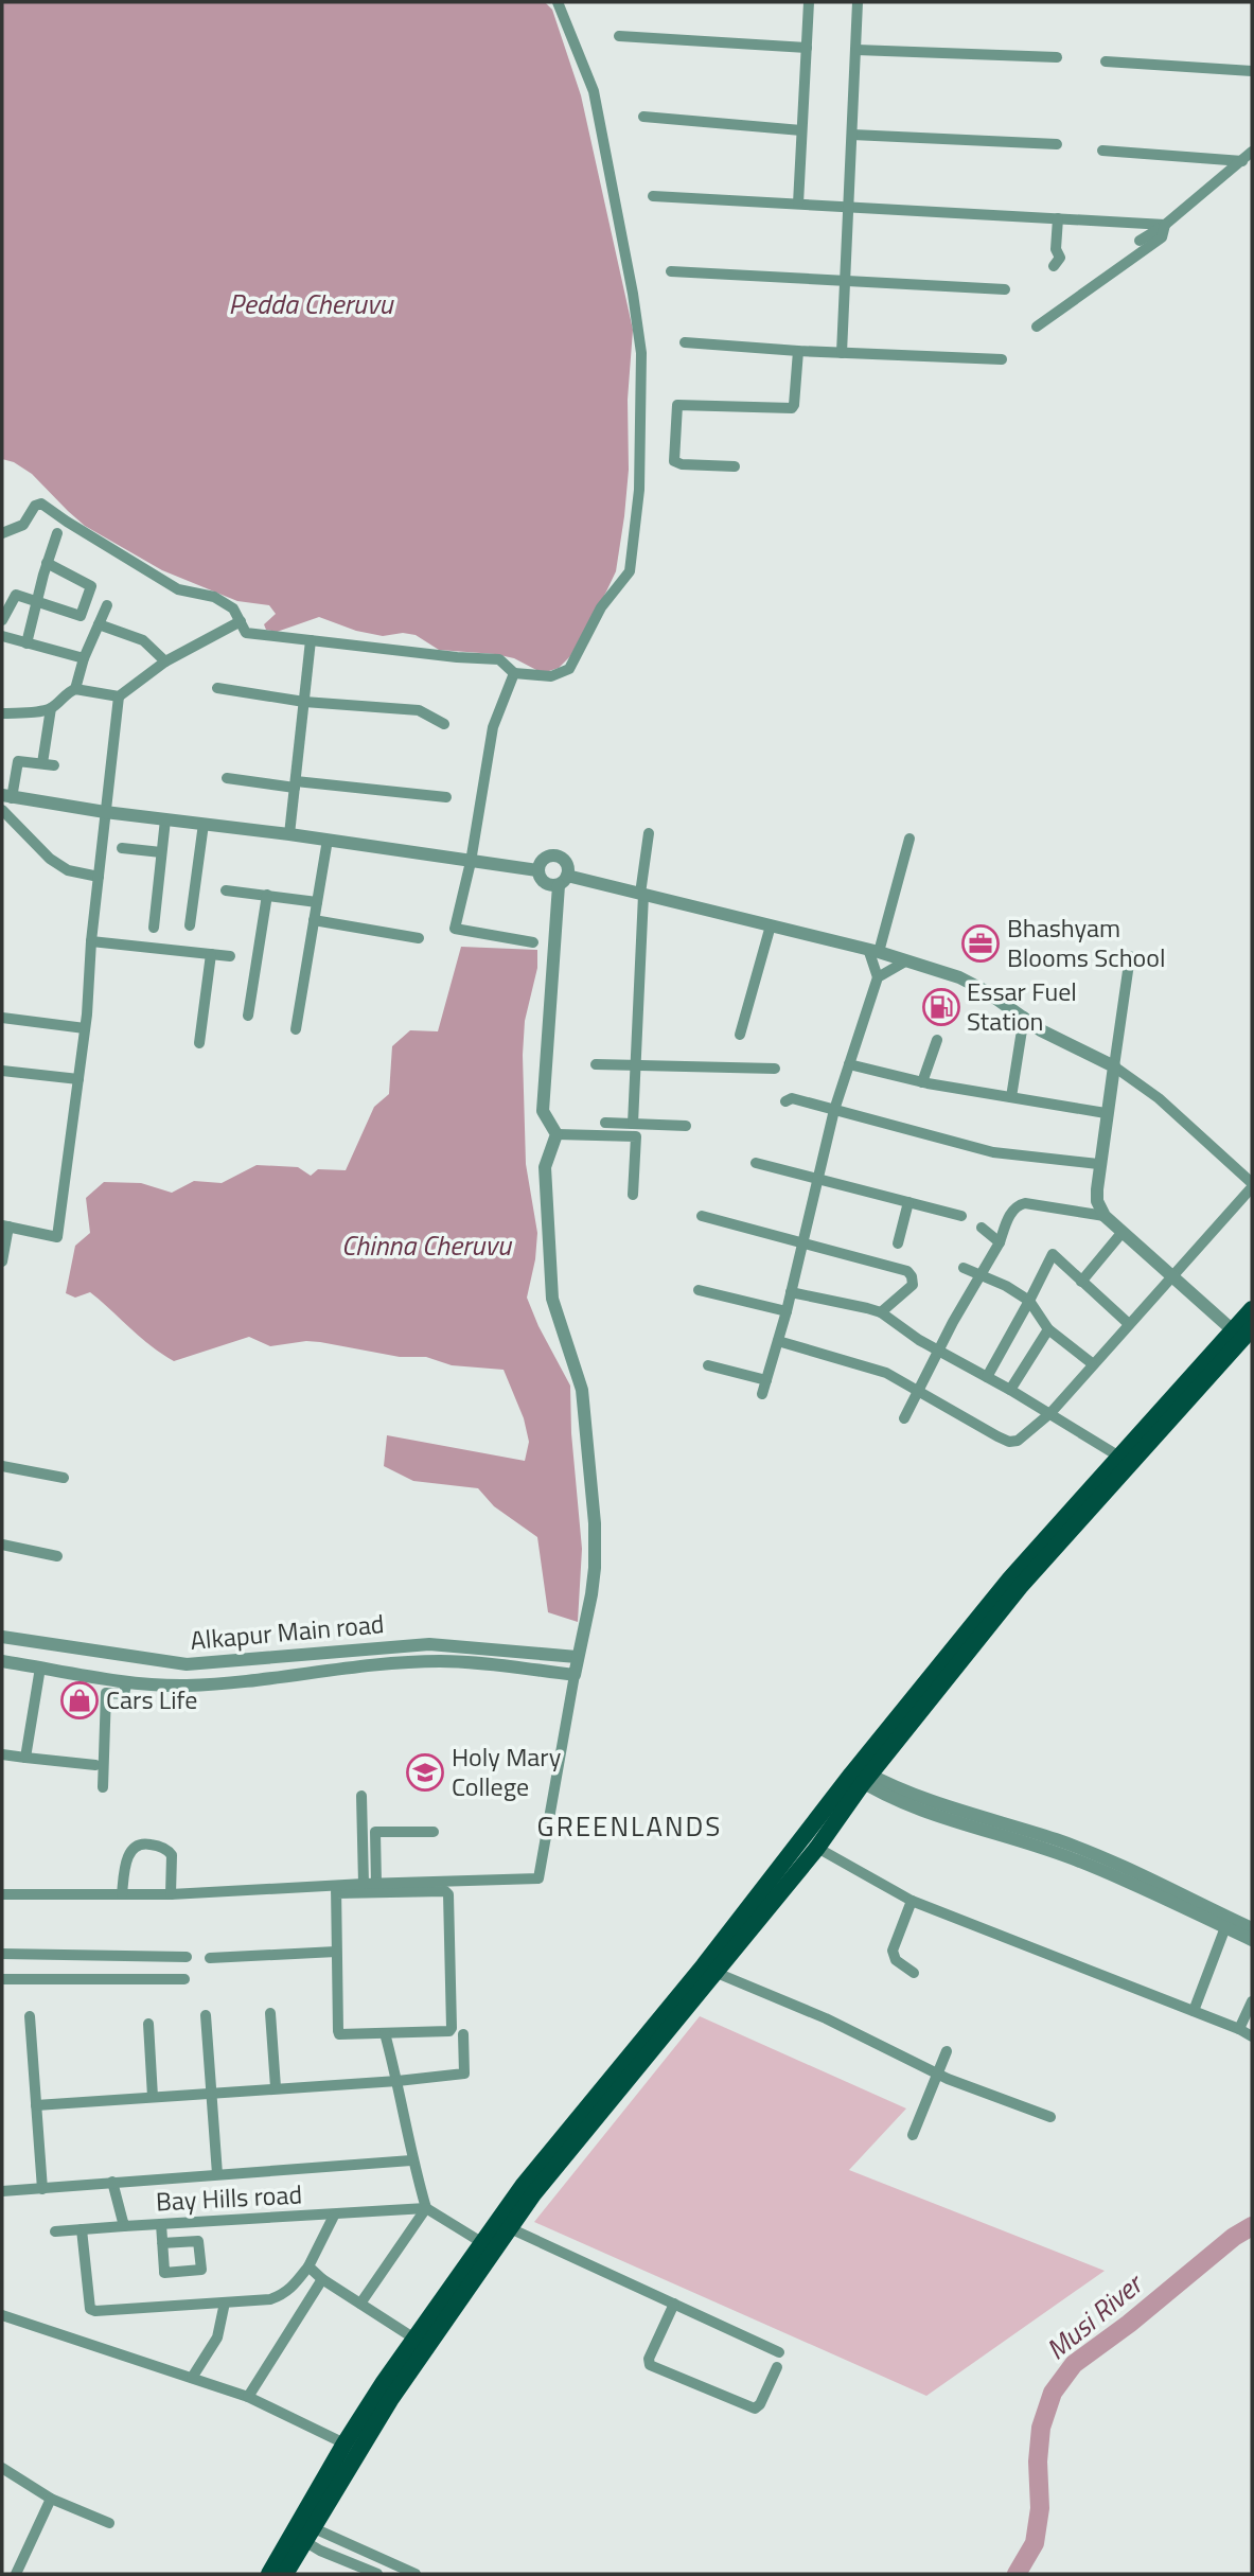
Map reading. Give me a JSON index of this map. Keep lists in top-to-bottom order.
{
  "streets": {
    "street": ["Alkapur Main road", "Bay Hills road"]
  },
  "districts": ["GREENLANDS"],
  "water": ["Pedda Cheruvu", "Chinna Cheruvu", "Musi River"],
  "places": {
    "office": ["Bhashyam Blooms School"],
    "fuel station": ["Essar Fuel Station"],
    "shop": ["Cars Life"],
    "school or university": ["Holy Mary College"]
  }
}
